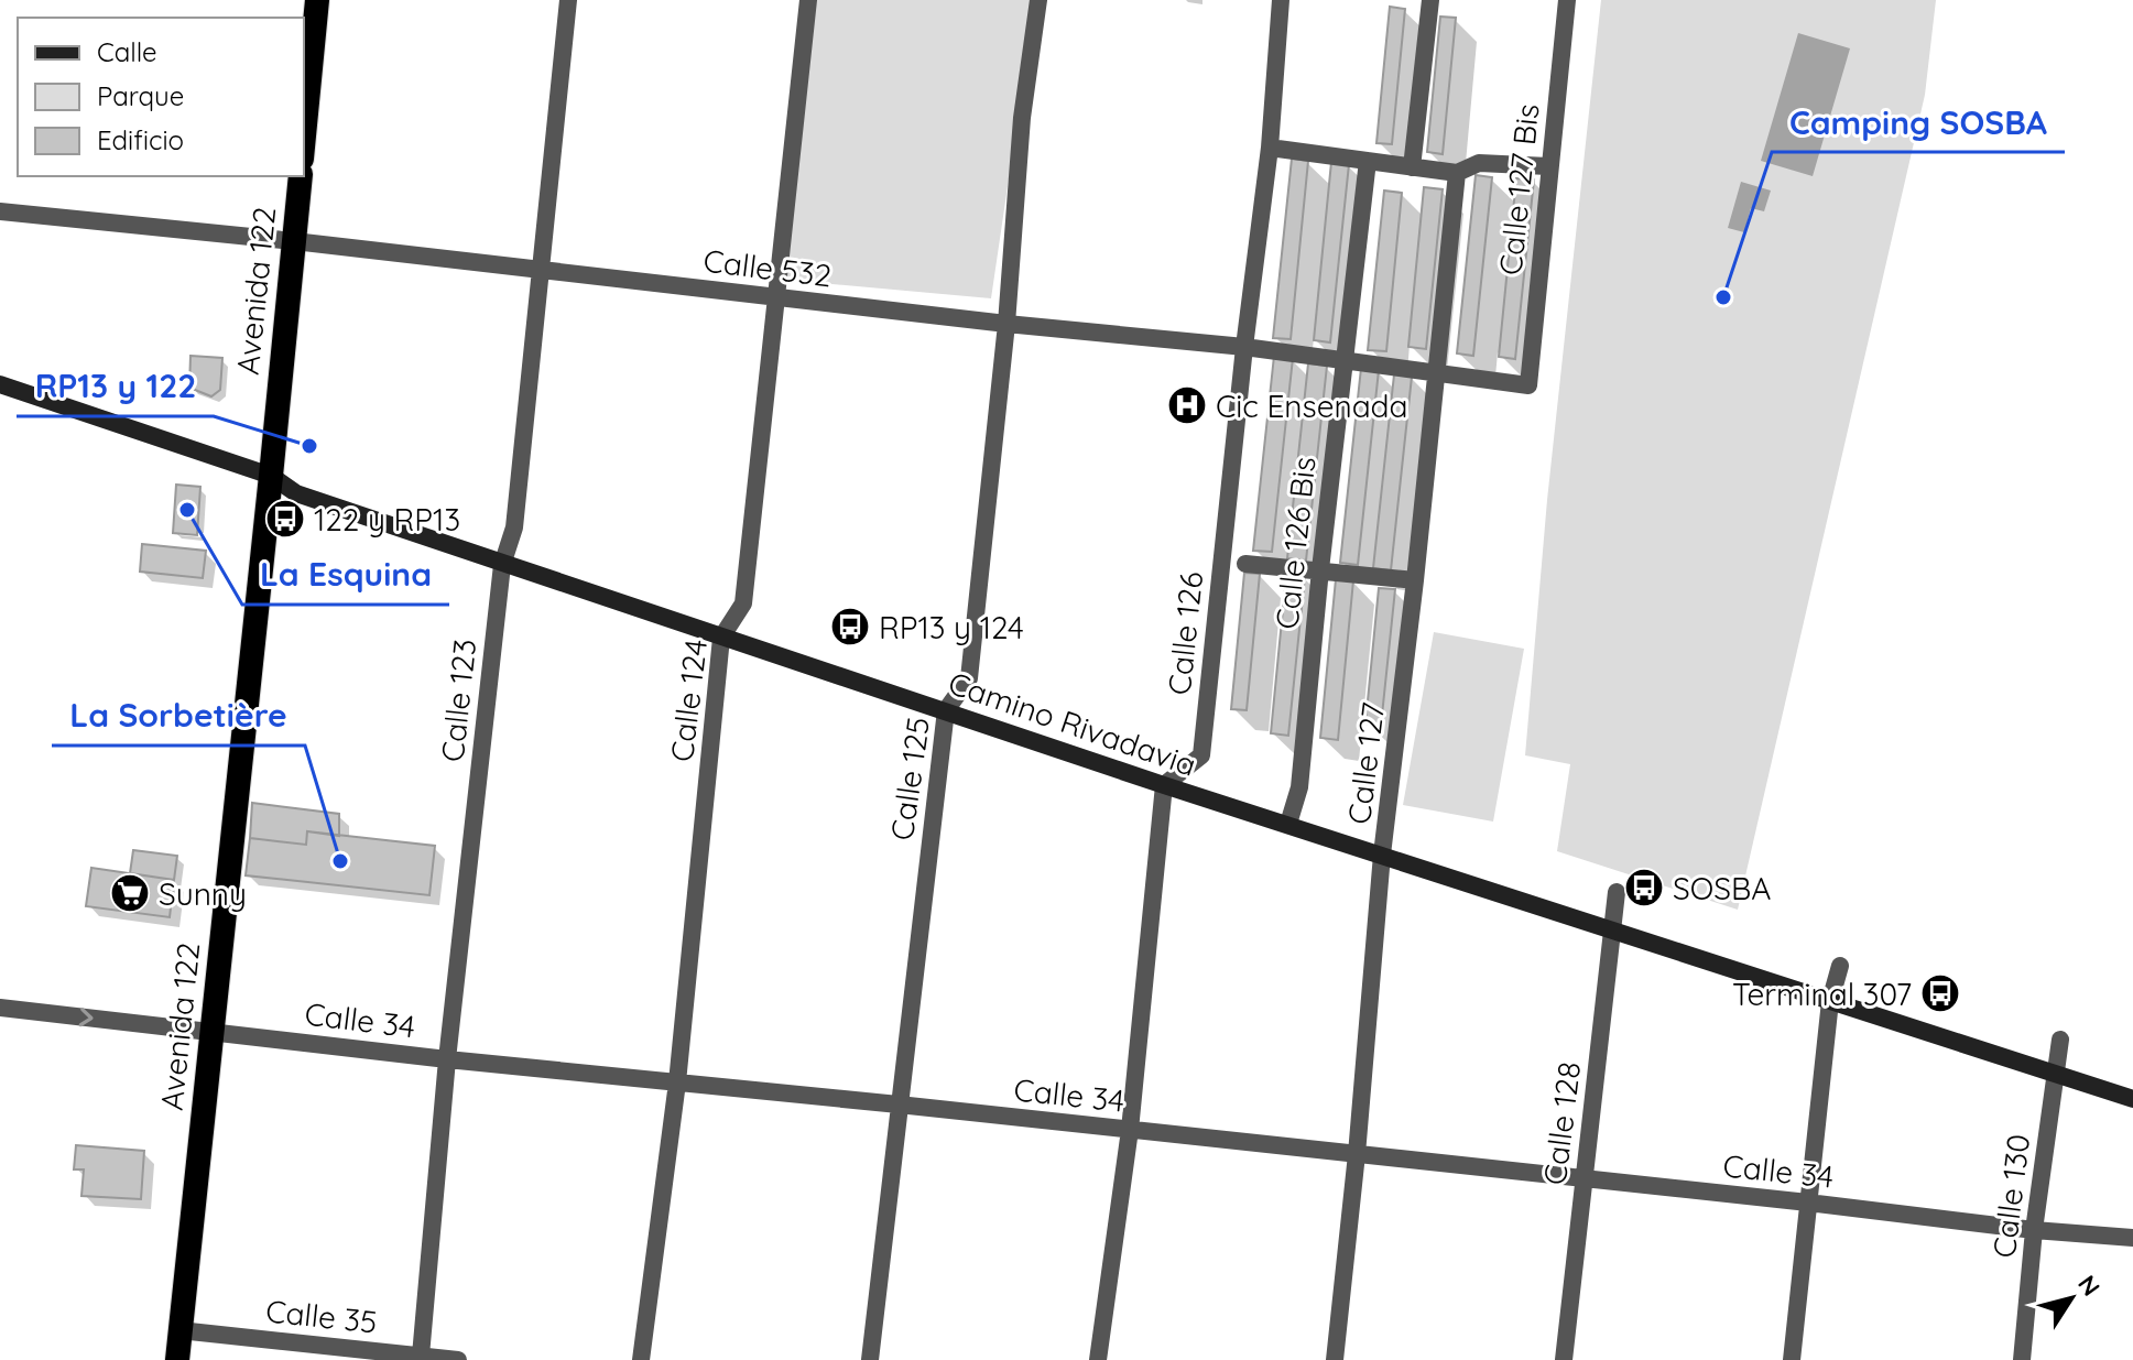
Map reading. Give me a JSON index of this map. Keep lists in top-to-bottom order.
{
  "streets": {
    "highway": ["Avenida 122"],
    "main road": ["Camino Rivadavia"],
    "street": [
      "Calle 127 Bis",
      "Calle 532",
      "Calle 126 Bis",
      "Calle 126",
      "Calle 123",
      "Calle 124",
      "Calle 127",
      "Calle 125",
      "Calle 34",
      "Calle 128",
      "Calle 130",
      "Calle 35"
    ]
  },
  "crossings": [
    ["Calle 127 Bis", "Calle 532"],
    ["Calle 532", "Avenida 122"],
    ["Calle 532", "Calle 126 Bis"],
    ["Calle 532", "Calle 126"],
    ["Calle 532", "Calle 123"],
    ["Calle 532", "Calle 124"],
    ["Calle 532", "Calle 127"],
    ["Calle 532", "Calle 125"],
    ["Avenida 122", "Camino Rivadavia"],
    ["Avenida 122", "Calle 34"],
    ["Avenida 122", "Calle 35"],
    ["Calle 126 Bis", "Camino Rivadavia"],
    ["Calle 126", "Camino Rivadavia"],
    ["Calle 123", "Camino Rivadavia"],
    ["Calle 123", "Calle 34"],
    ["Calle 123", "Calle 35"],
    ["Calle 124", "Camino Rivadavia"],
    ["Calle 124", "Calle 34"],
    ["Camino Rivadavia", "Calle 127"],
    ["Camino Rivadavia", "Calle 125"],
    ["Camino Rivadavia", "Calle 128"],
    ["Camino Rivadavia", "Calle 130"],
    ["Calle 127", "Calle 34"],
    ["Calle 125", "Calle 34"],
    ["Calle 34", "Calle 128"],
    ["Calle 34", "Calle 130"]
  ],
  "places": {
    "other": [
      "Camping SOSBA",
      "RP13 y 122",
      "La Esquina",
      "La Sorbetière"
    ],
    "hospital": ["Cic Ensenada"],
    "bus stop": [
      "122 y RP13",
      "RP13 y 124",
      "SOSBA",
      "Terminal 307"
    ],
    "supermarket": ["Sunny"]
  },
  "legend": ["Calle", "Parque", "Edificio"],
  "north": "top right"
}
